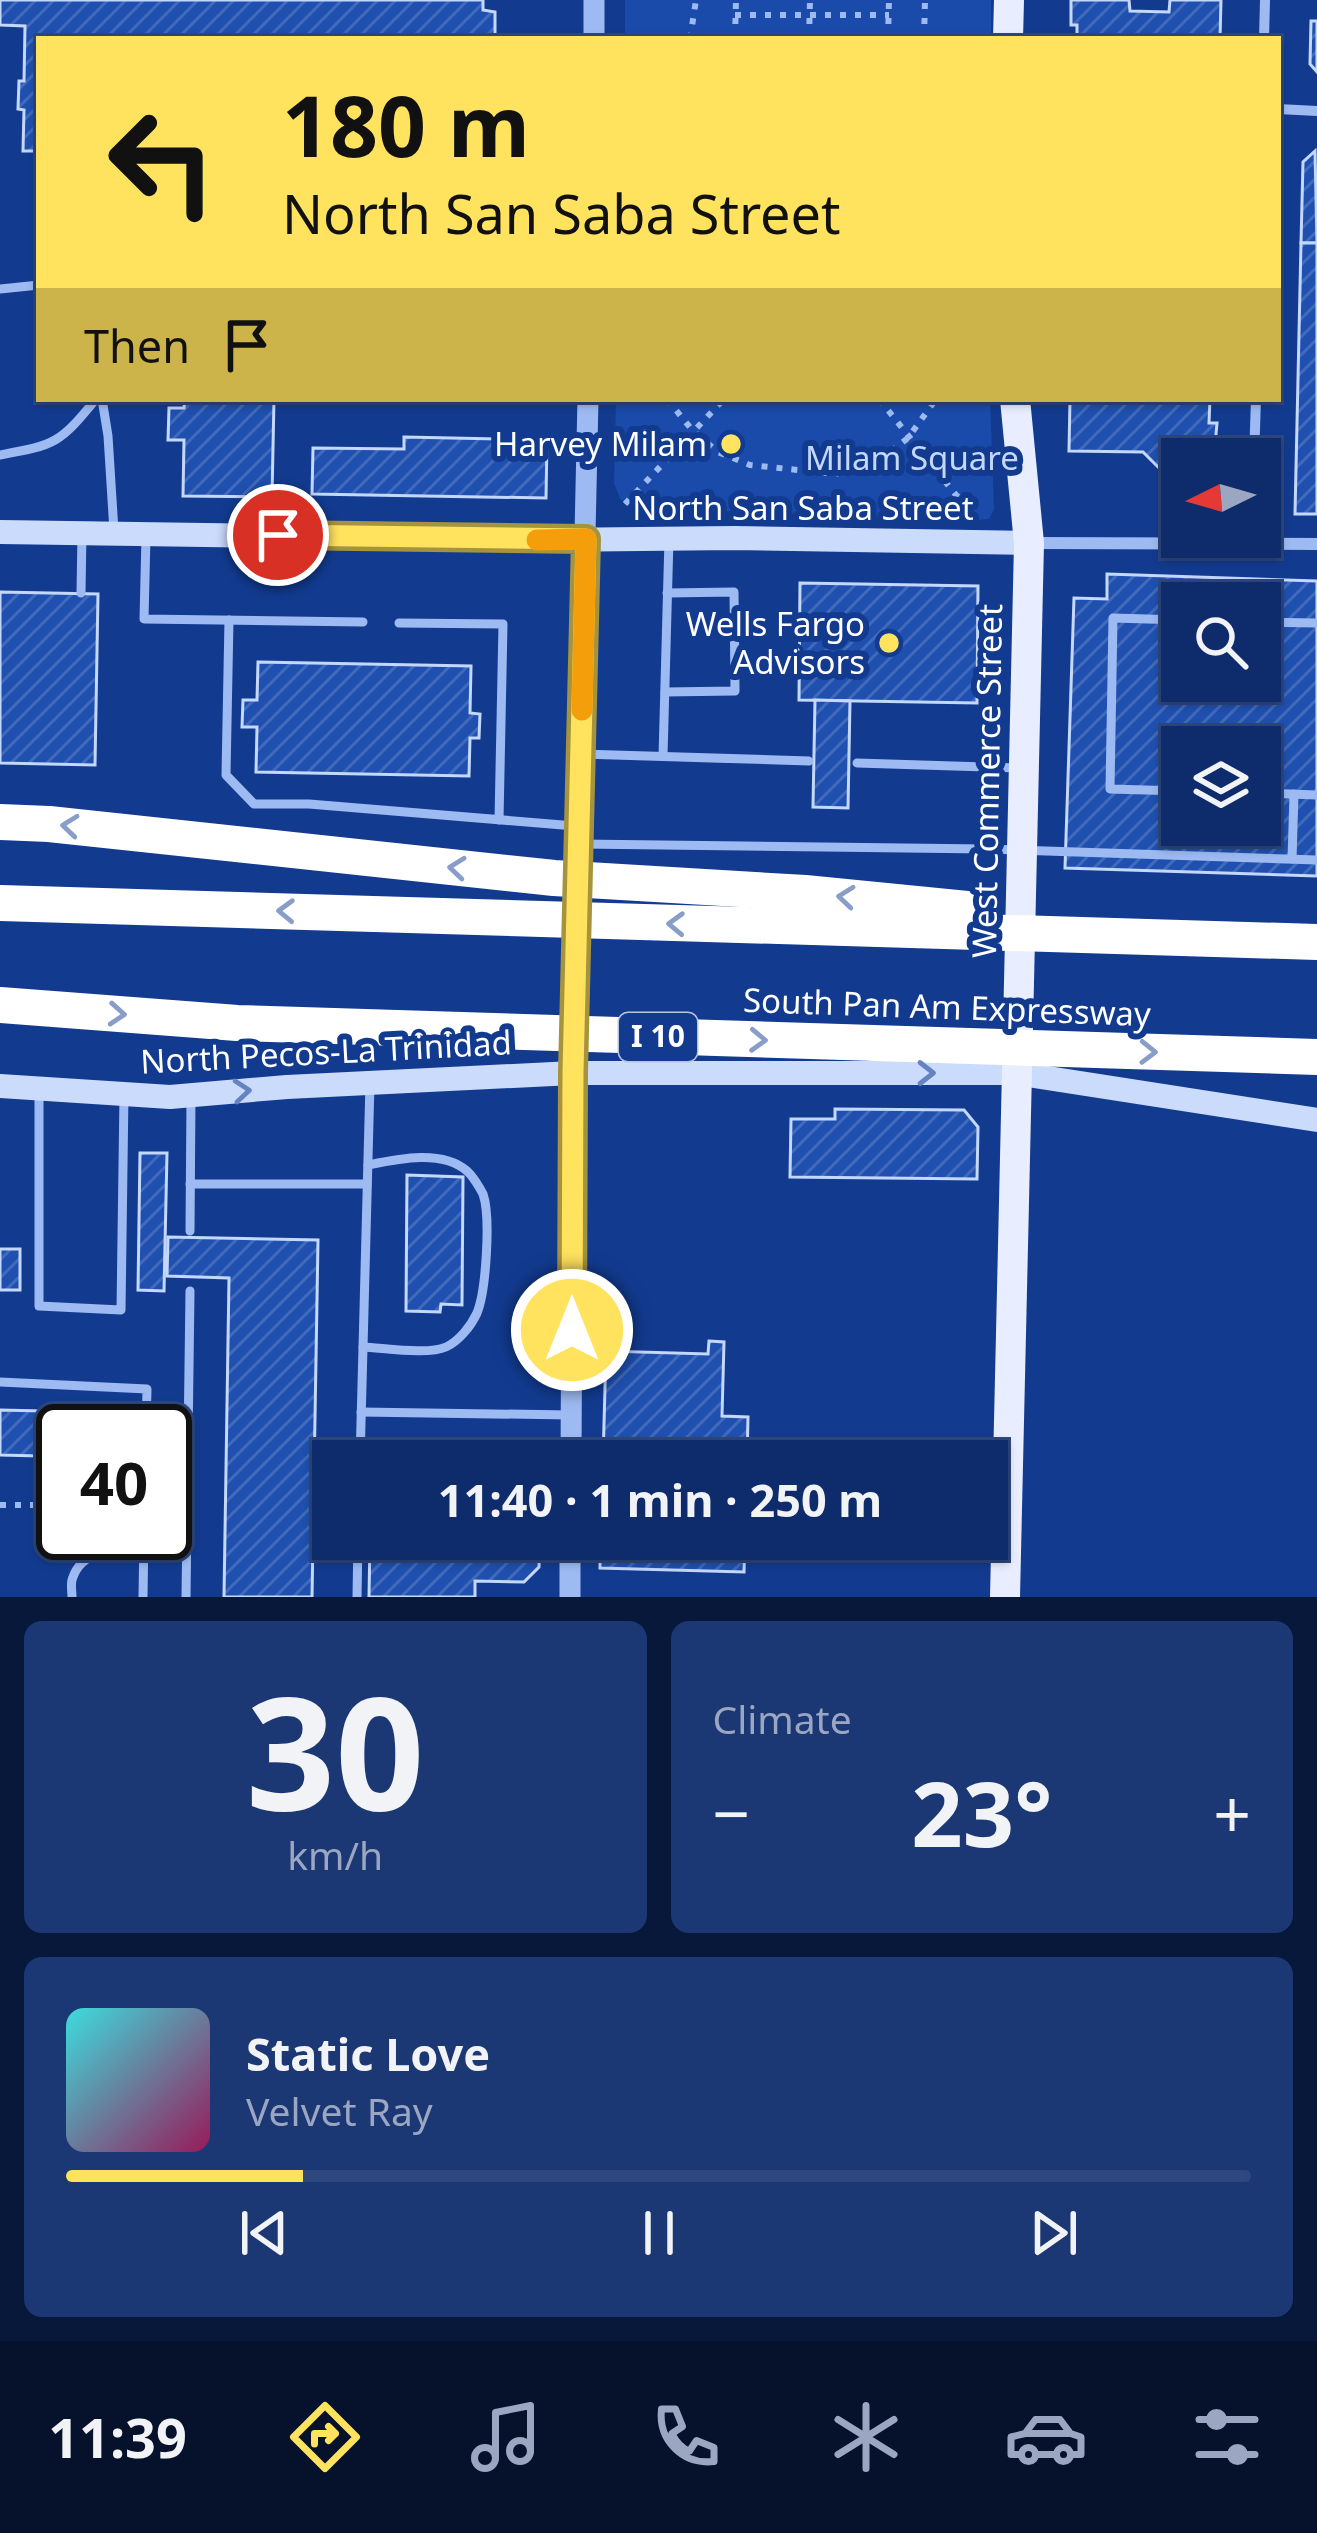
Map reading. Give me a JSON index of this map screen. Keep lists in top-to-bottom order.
{
  "streets": {
    "highway": ["South Pan Am Expressway", "I 10"],
    "main road": ["North San Saba Street", "West Commerce Street", "North Pecos-La Trinidad"]
  },
  "crossings": [
    ["North San Saba Street", "West Commerce Street"],
    ["West Commerce Street", "North Pecos-La Trinidad"]
  ],
  "one_way": ["North Pecos-La Trinidad"],
  "parks": ["Milam Square"],
  "places": ["Harvey Milam", "Wells Fargo Advisors"],
  "north": "left",
  "page": {
    "turn": ["180 m", "North San Saba Street"],
    "then": "Then",
    "limit": "40",
    "trip": "11:40 · 1 min · 250 m",
    "tile": [
      ["30", "km/h"],
      "Climate"
    ],
    "heat": ["−", "23°", "+"],
    "song": ["Static Love", "Velvet Ray"],
    "tabs": "11:39"
  }
}
